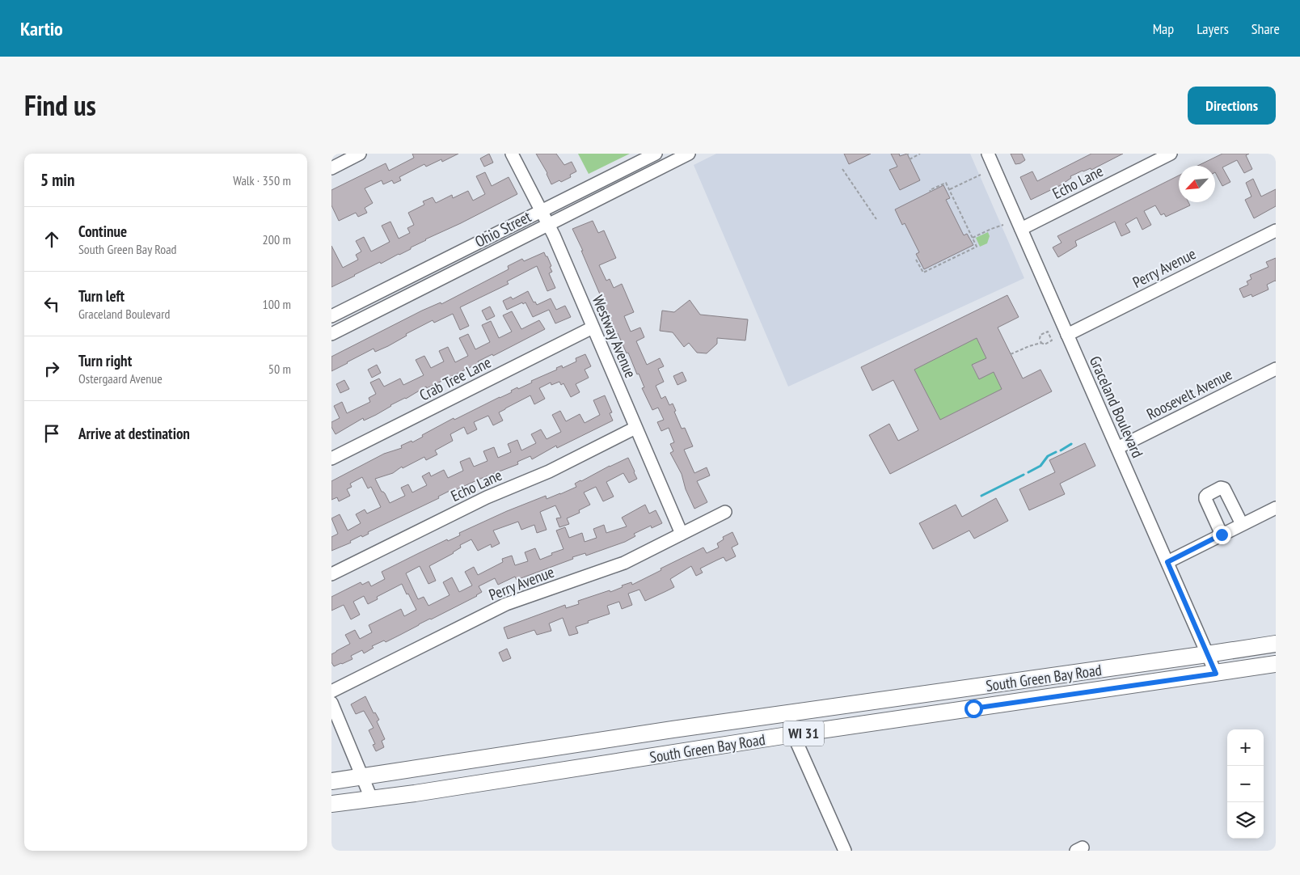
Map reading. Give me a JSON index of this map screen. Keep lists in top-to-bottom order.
{
  "streets": {
    "main road": ["South Green Bay Road", "WI 31"],
    "street": [
      "Echo Lane",
      "Ohio Street",
      "Perry Avenue",
      "Westway Avenue",
      "Crab Tree Lane",
      "Roosevelt Avenue",
      "Graceland Boulevard"
    ]
  },
  "crossings": [
    ["Echo Lane", "Westway Avenue"],
    ["Echo Lane", "Graceland Boulevard"],
    ["Ohio Street", "Westway Avenue"],
    ["Perry Avenue", "Westway Avenue"],
    ["Perry Avenue", "Graceland Boulevard"],
    ["Westway Avenue", "Crab Tree Lane"],
    ["Roosevelt Avenue", "Graceland Boulevard"],
    ["Graceland Boulevard", "South Green Bay Road"]
  ],
  "north": "bottom left",
  "page": {
    "header": "Kartio",
    "nav": ["Map", "Layers", "Share"],
    "title": "Find us",
    "buttons": "Directions",
    "heading": ["5 min", "Walk · 350 m"],
    "list": [
      ["Continue", "South Green Bay Road", "200 m"],
      ["Turn left", "Graceland Boulevard", "100 m"],
      ["Turn right", "Ostergaard Avenue", "50 m"],
      "Arrive at destination"
    ],
    "map_buttons": ["+", "−"]
  }
}
